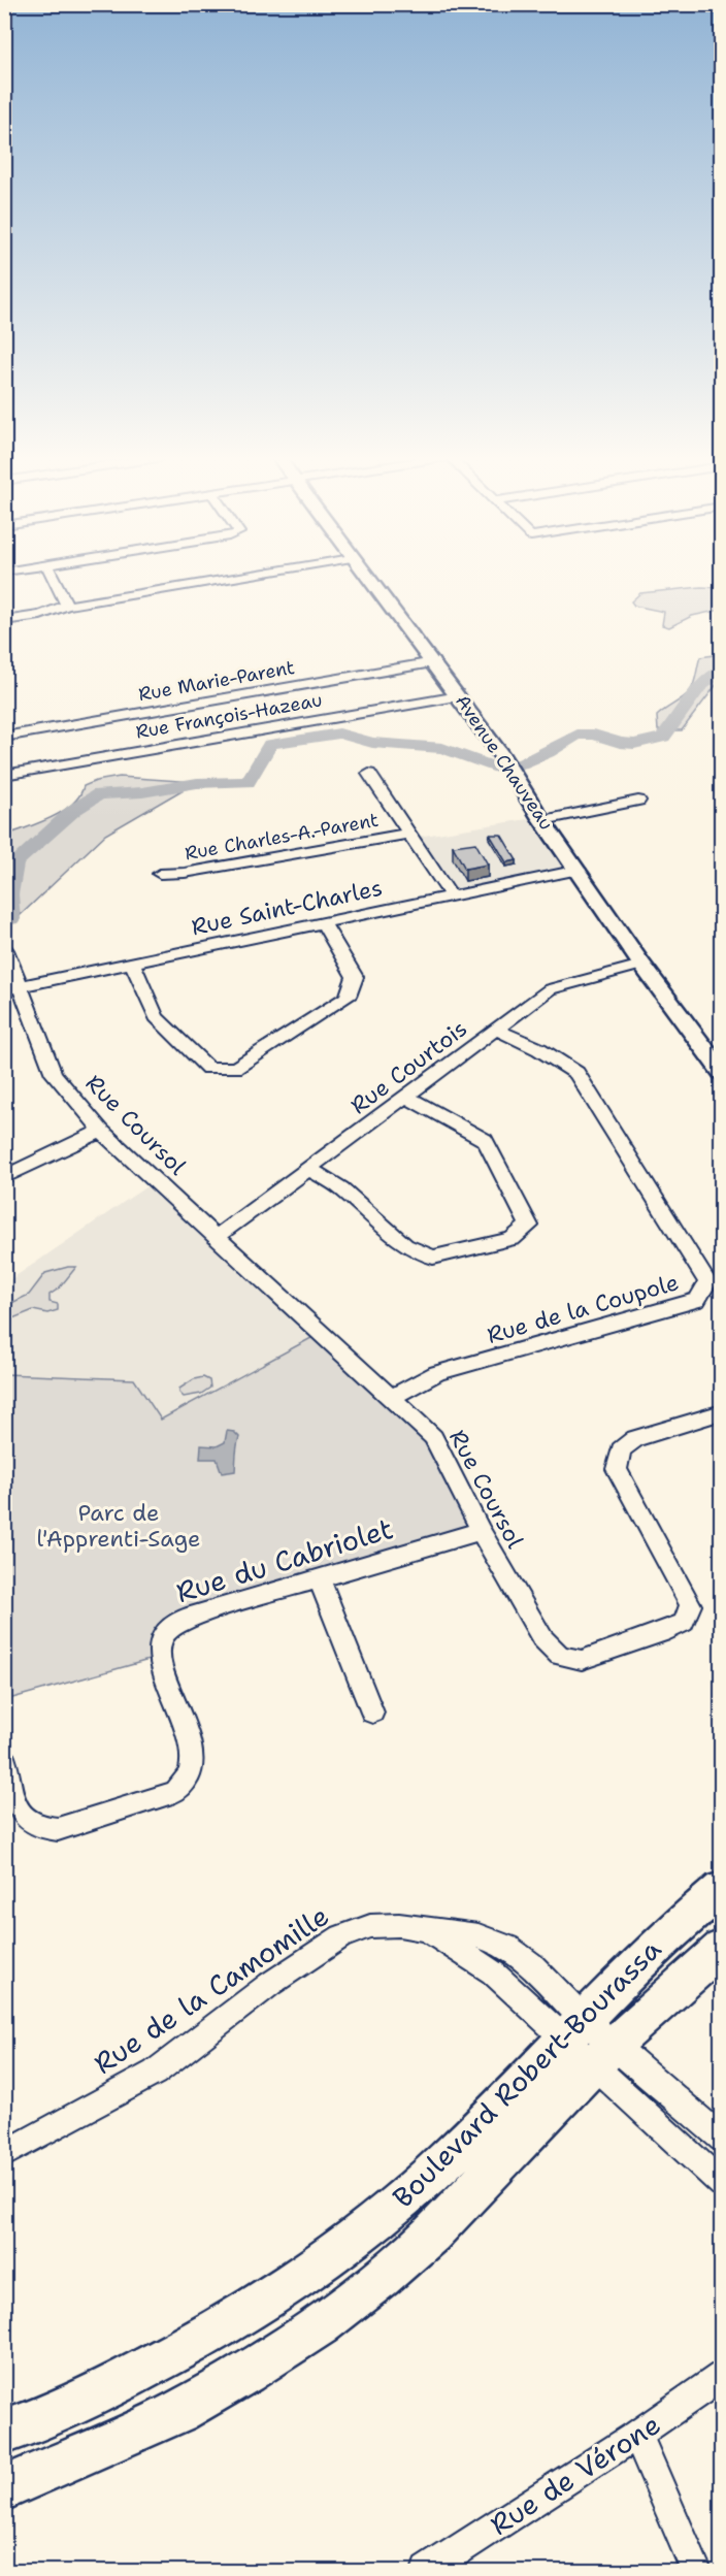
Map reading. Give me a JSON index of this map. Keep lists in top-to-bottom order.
{
  "streets": {
    "highway": ["Boulevard Robert-Bourassa"],
    "main road": ["Avenue Chauveau"],
    "street": [
      "Rue Marie-Parent",
      "Rue François-Hazeau",
      "Rue Charles-A.-Parent",
      "Rue Saint-Charles",
      "Rue Courtois",
      "Rue Coursol",
      "Rue de la Coupole",
      "Rue du Cabriolet",
      "Rue de la Camomille",
      "Rue de Vérone"
    ]
  },
  "crossings": [
    ["Rue Marie-Parent", "Avenue Chauveau"],
    ["Rue François-Hazeau", "Avenue Chauveau"],
    ["Avenue Chauveau", "Rue Saint-Charles"],
    ["Avenue Chauveau", "Rue Courtois"],
    ["Rue Charles-A.-Parent", "Rue Saint-Charles"],
    ["Rue Saint-Charles", "Rue Coursol"],
    ["Rue Courtois", "Rue Coursol"],
    ["Rue Courtois", "Rue de la Coupole"],
    ["Rue Coursol", "Rue de la Coupole"],
    ["Rue Coursol", "Rue du Cabriolet"],
    ["Rue de la Camomille", "Boulevard Robert-Bourassa"]
  ],
  "parks": ["Parc de l'Apprenti-Sage"]
}
